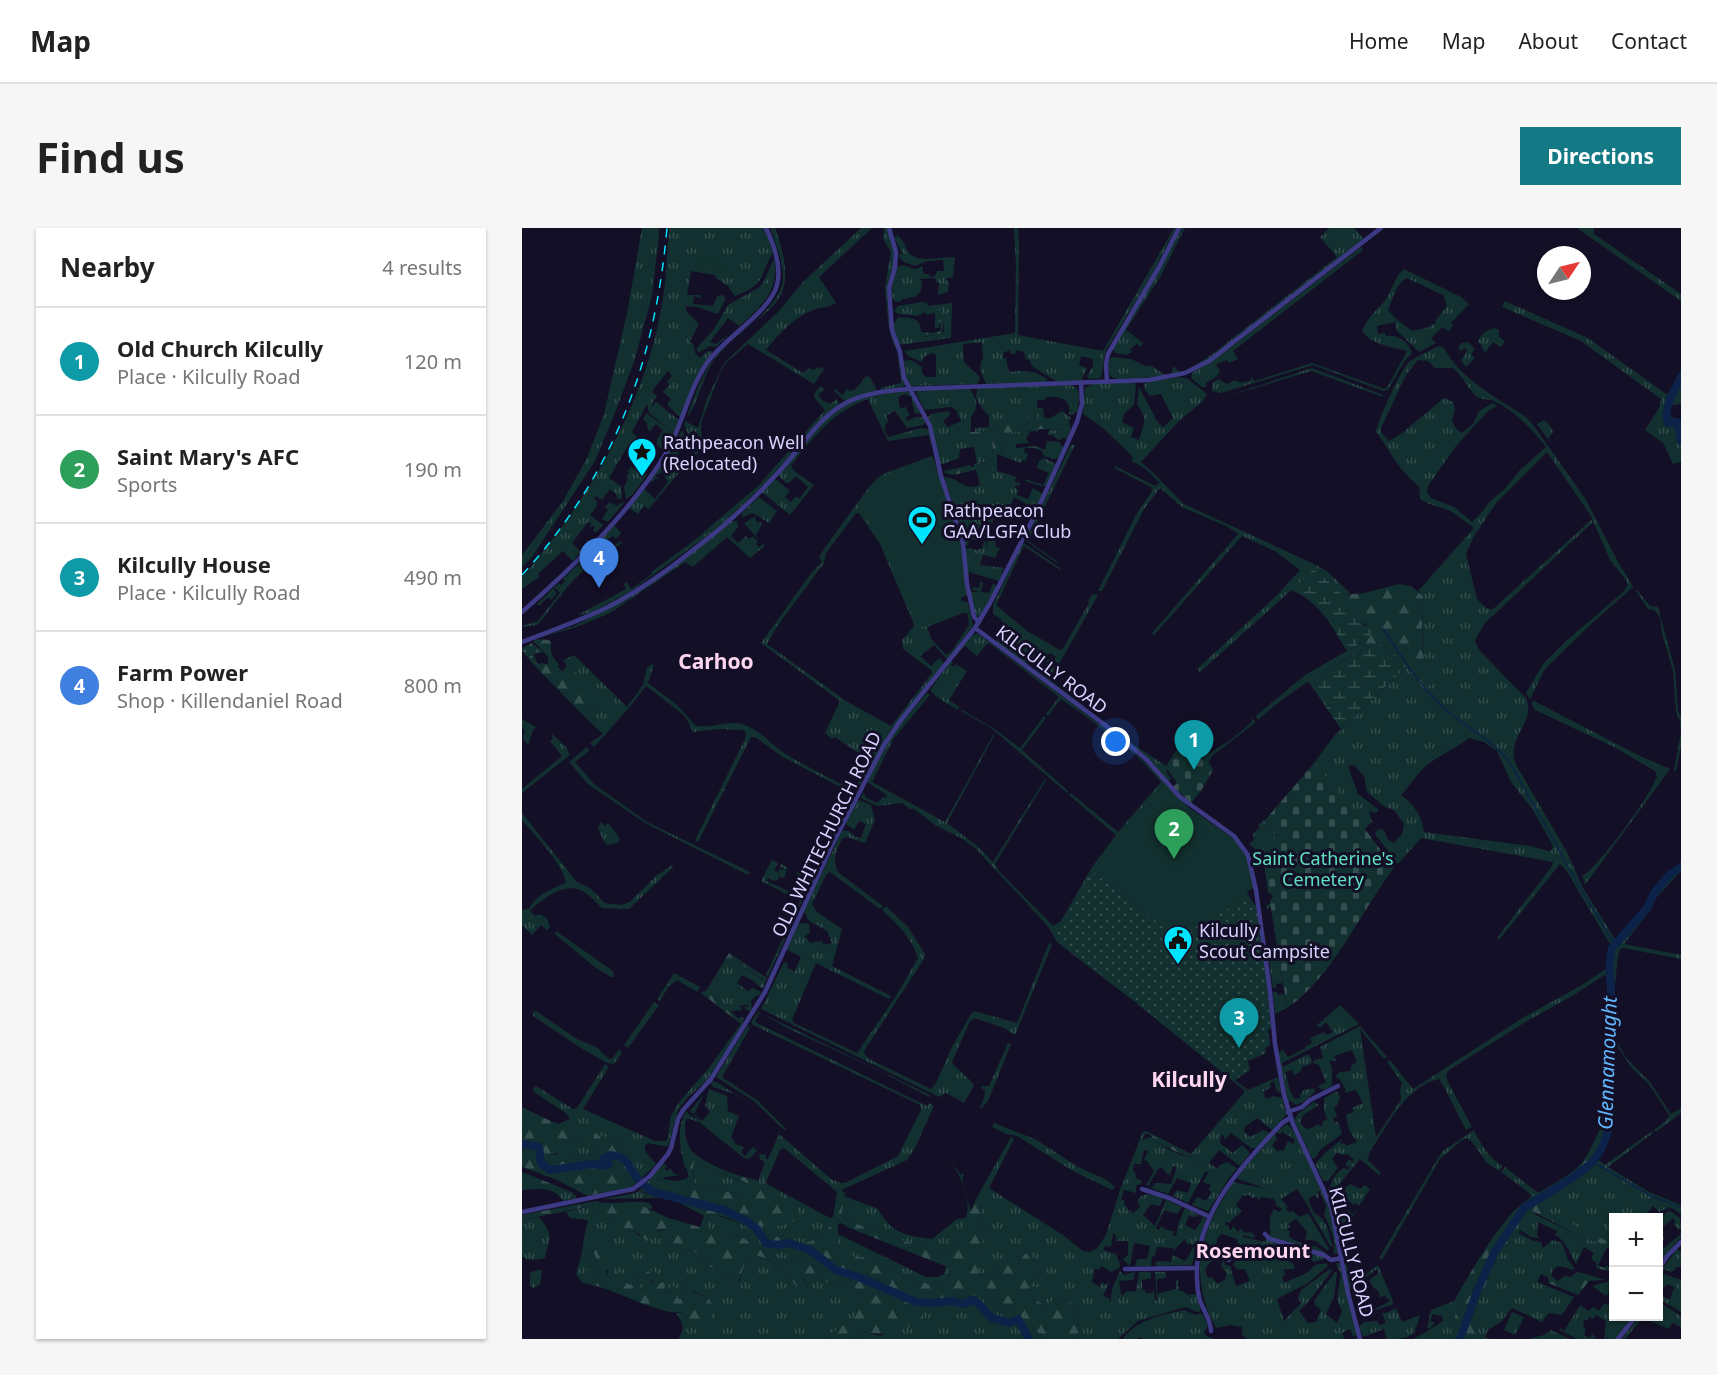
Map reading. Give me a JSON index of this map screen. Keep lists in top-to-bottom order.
{
  "streets": {
    "street": ["KILCULLY ROAD", "OLD WHITECHURCH ROAD"]
  },
  "crossings": [
    ["KILCULLY ROAD", "OLD WHITECHURCH ROAD"]
  ],
  "districts": ["Carhoo", "Kilcully", "Rosemount"],
  "water": ["Glennamought"],
  "parks": ["Saint Catherine's Cemetery"],
  "places": {
    "place": ["Rathpeacon Well (Relocated)"],
    "sports": ["Rathpeacon GAA/LGFA Club"],
    "public building": ["Kilcully Scout Campsite"]
  },
  "north": "top right",
  "page": {
    "header": "Map",
    "nav": [
      "Home",
      "Map",
      "About",
      "Contact"
    ],
    "buttons": "Directions",
    "title": "Find us",
    "heading": ["Nearby", "4 results"],
    "list": [
      {
        "mark": "1",
        "name": "Old Church Kilcully",
        "note": "Place · Kilcully Road",
        "value": "120 m"
      },
      {
        "mark": "2",
        "name": "Saint Mary's AFC",
        "note": "Sports",
        "value": "190 m"
      },
      {
        "mark": "3",
        "name": "Kilcully House",
        "note": "Place · Kilcully Road",
        "value": "490 m"
      },
      {
        "mark": "4",
        "name": "Farm Power",
        "note": "Shop · Killendaniel Road",
        "value": "800 m"
      }
    ],
    "pins": [
      "4",
      "1",
      "2",
      "3"
    ],
    "map_buttons": ["+", "−"]
  }
}
